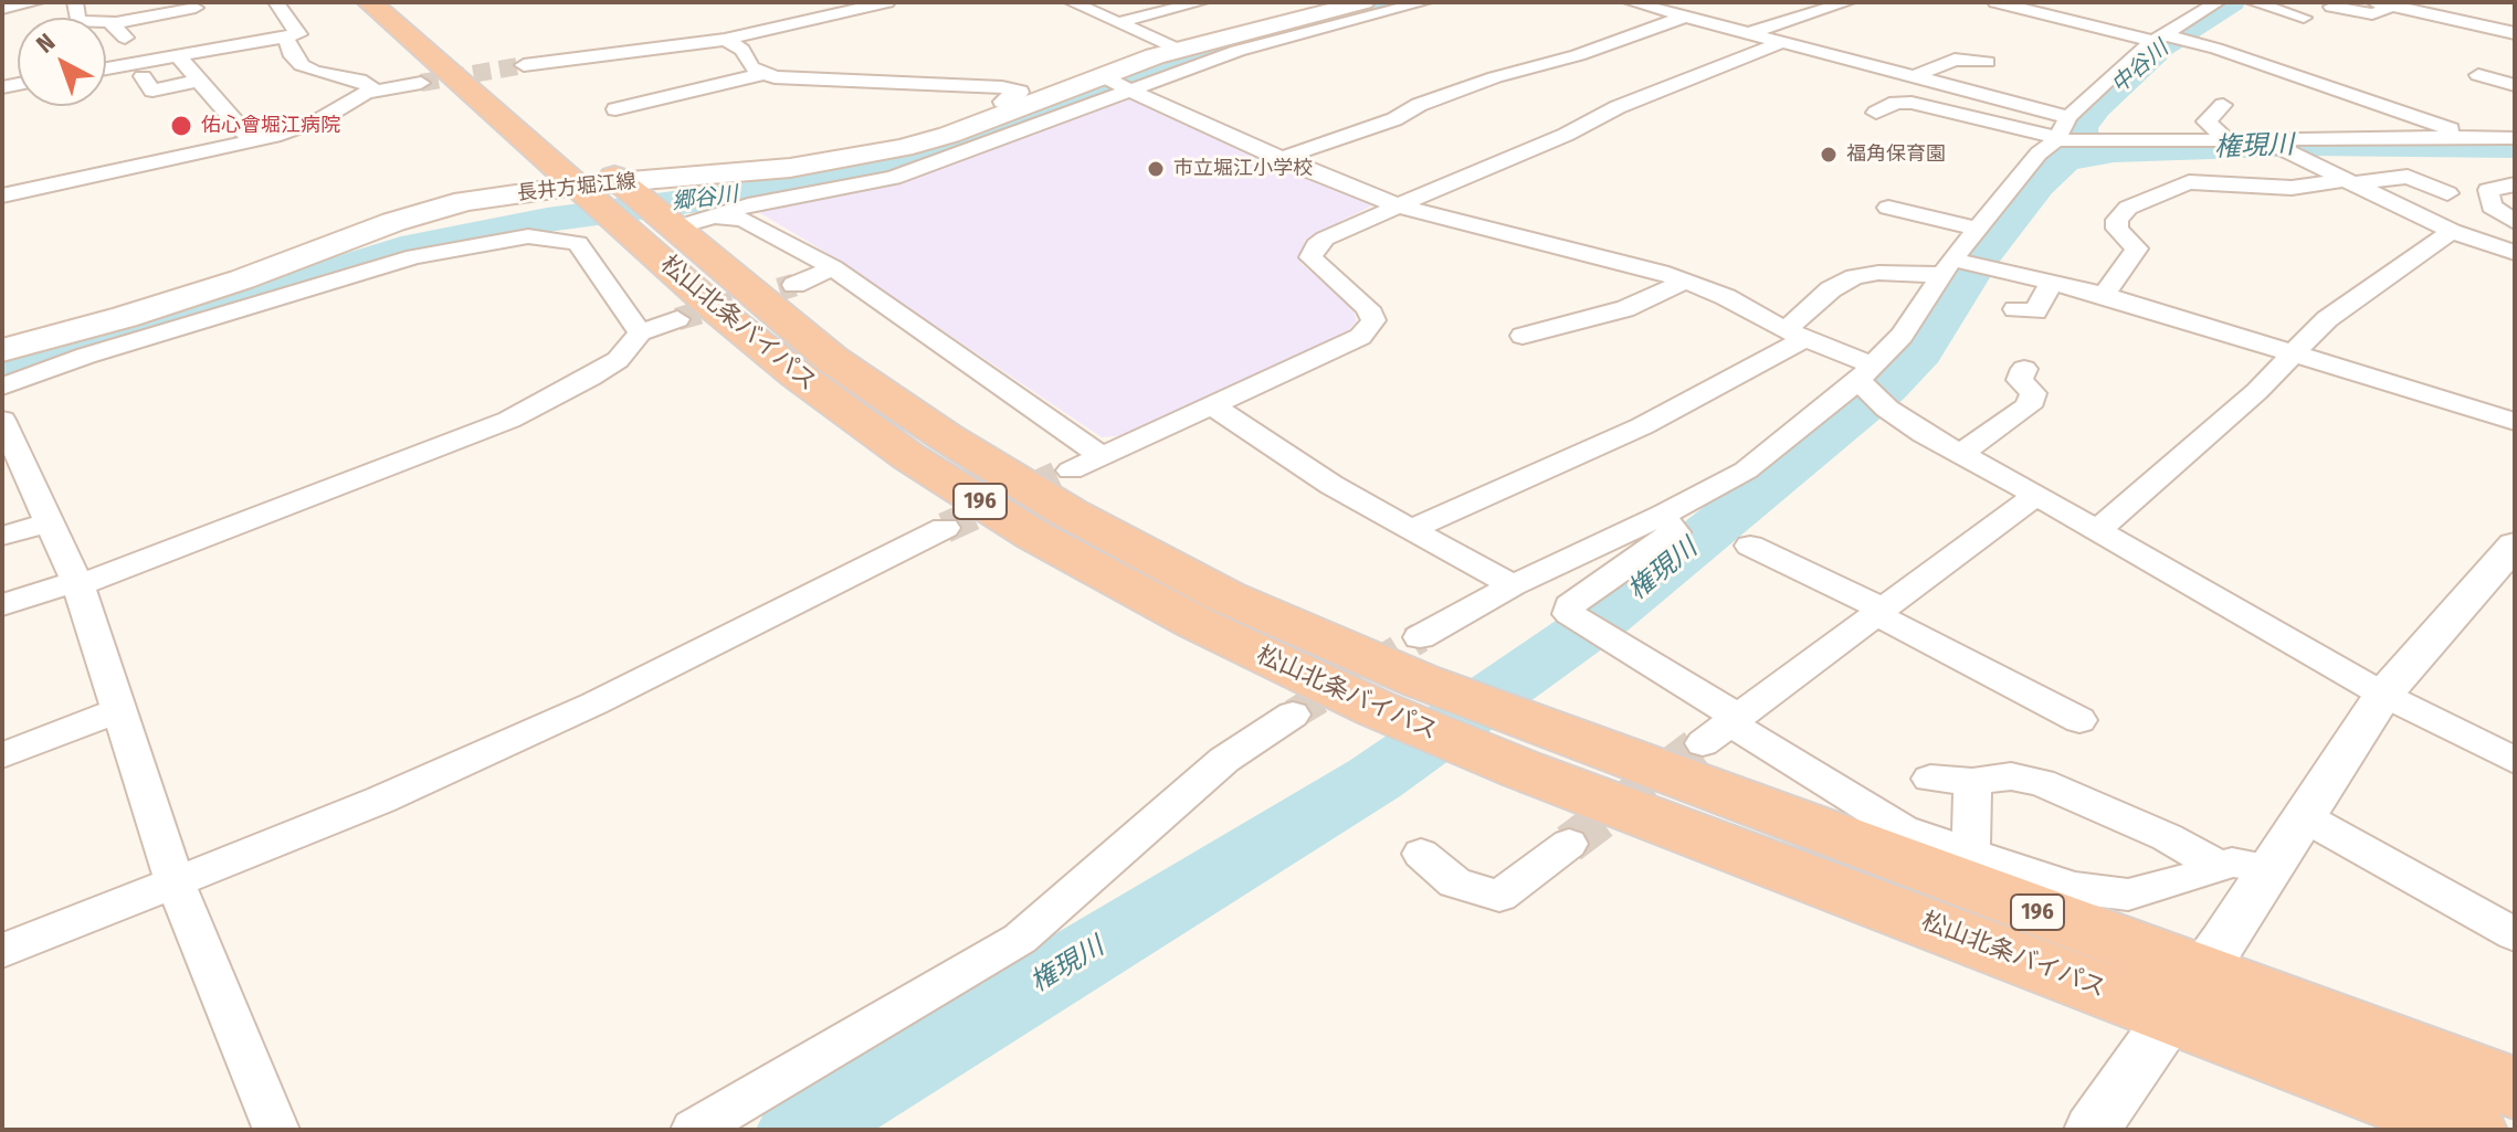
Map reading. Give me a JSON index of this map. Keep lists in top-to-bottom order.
{
  "streets": {
    "highway": ["松山北条バイパス", "196"],
    "main road": ["長井方堀江線"]
  },
  "crossings": [
    ["長井方堀江線", "松山北条バイパス"]
  ],
  "water": ["中谷川", "権現川", "郷谷川"],
  "places": ["佑心會堀江病院", "福角保育園", "市立堀江小学校"],
  "north": "top left"
}
